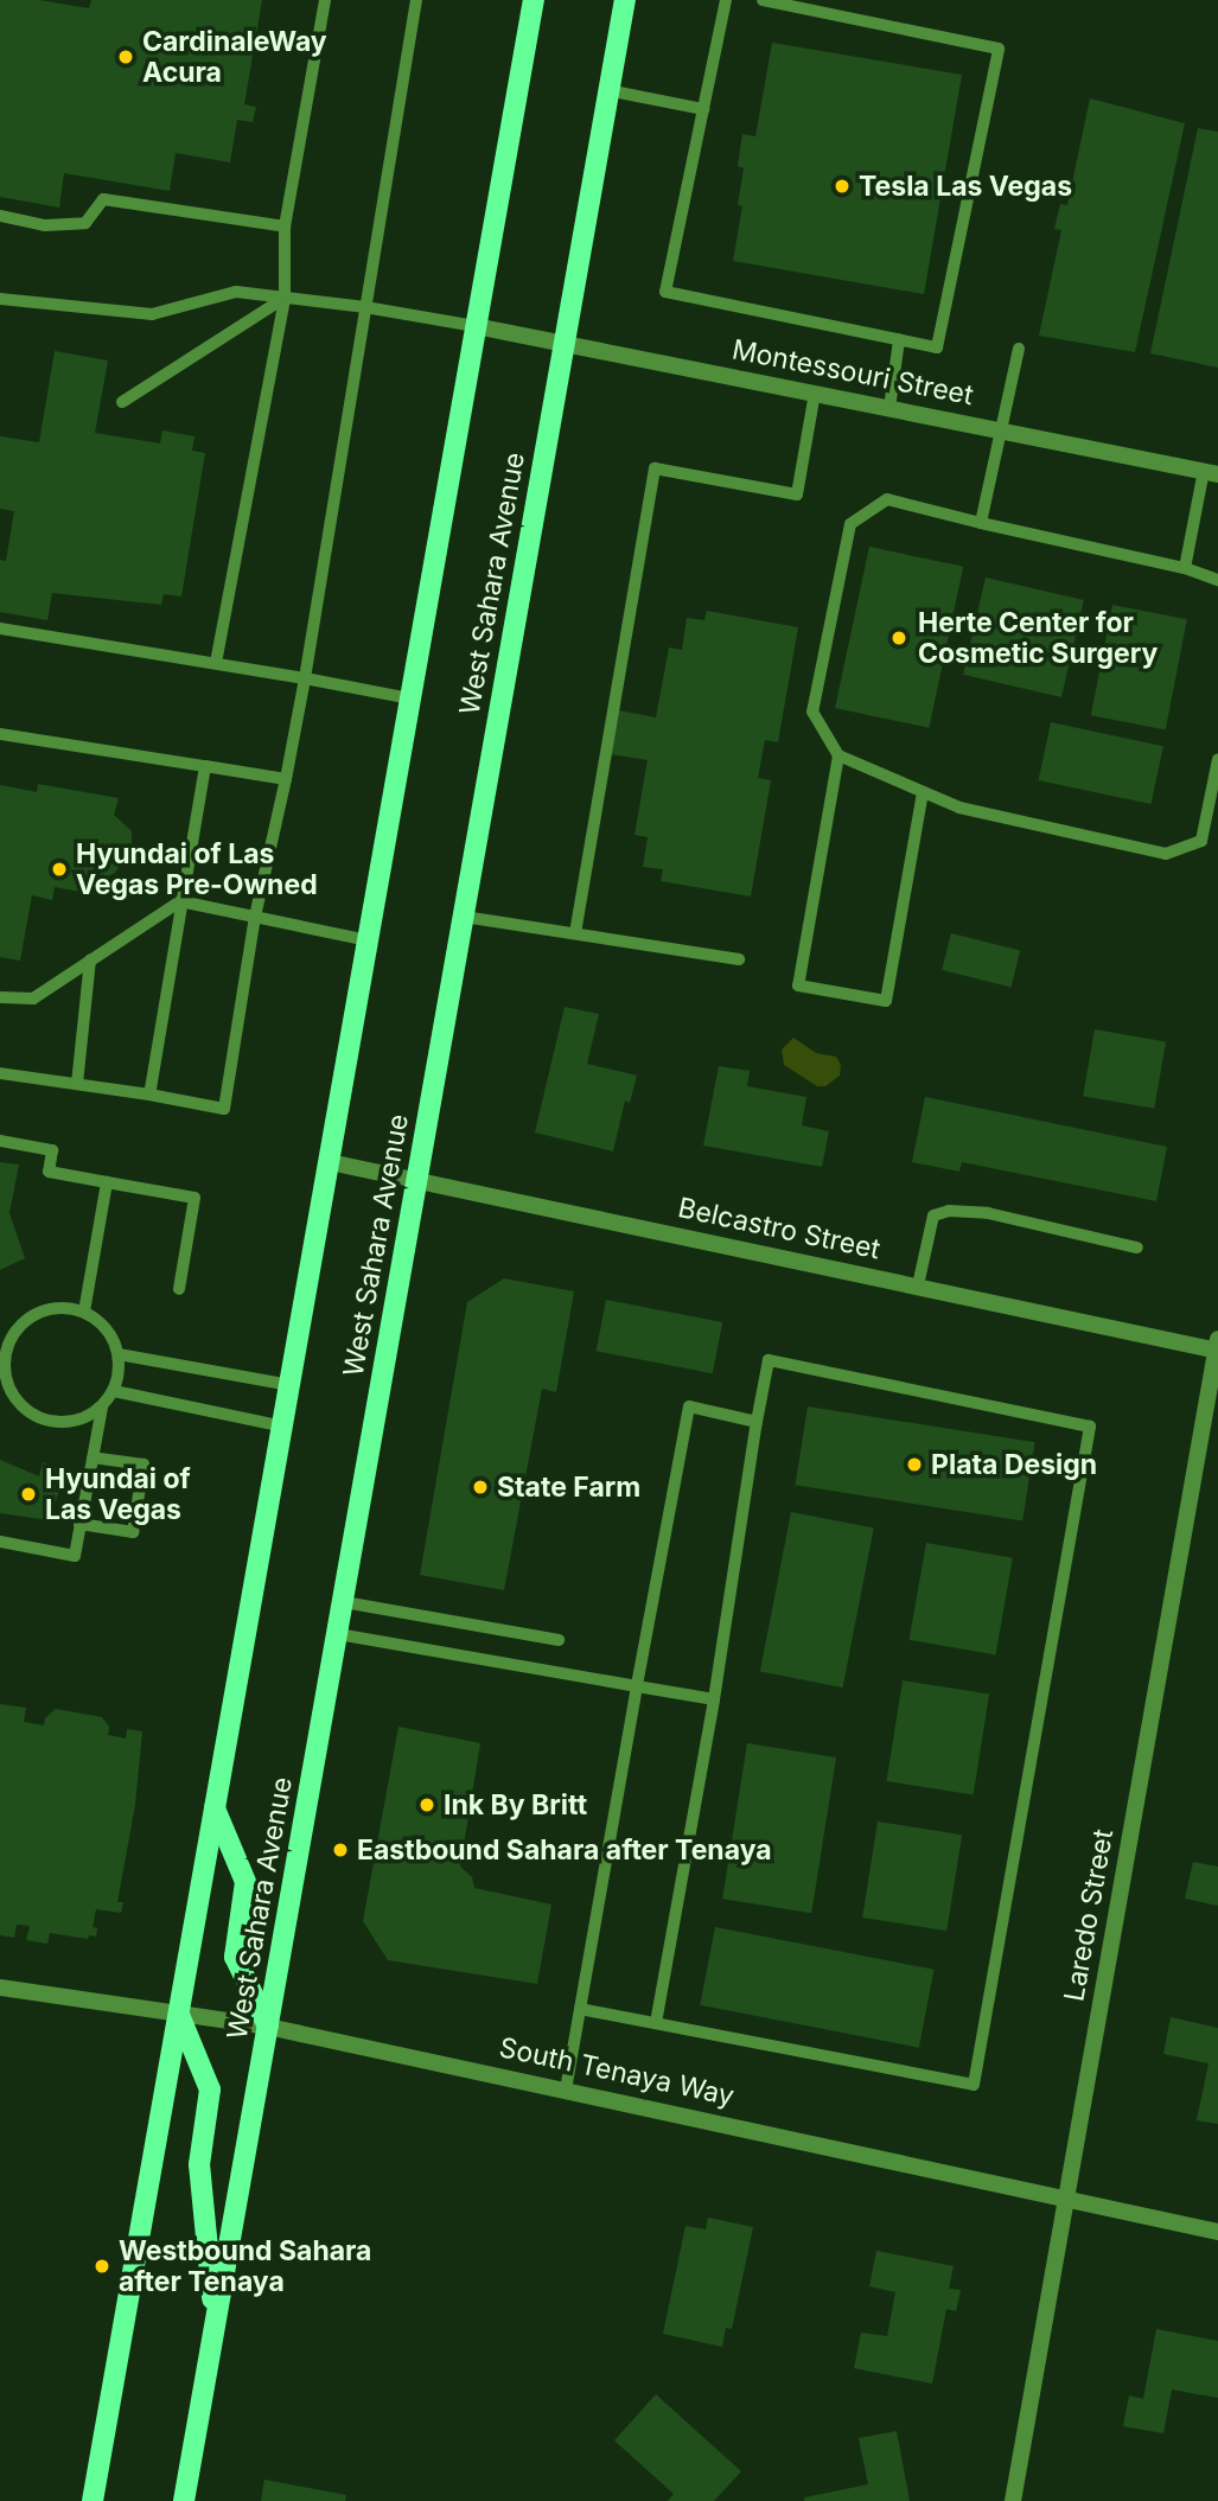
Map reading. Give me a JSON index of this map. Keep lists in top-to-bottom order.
{
  "streets": {
    "main road": ["West Sahara Avenue"],
    "street": [
      "Montessouri Street",
      "Belcastro Street",
      "Laredo Street",
      "South Tenaya Way"
    ]
  },
  "crossings": [
    ["Montessouri Street", "West Sahara Avenue"],
    ["West Sahara Avenue", "Belcastro Street"],
    ["West Sahara Avenue", "South Tenaya Way"],
    ["Belcastro Street", "Laredo Street"],
    ["Laredo Street", "South Tenaya Way"]
  ],
  "places": [
    "CardinaleWay Acura",
    "Tesla Las Vegas",
    "Herte Center for Cosmetic Surgery",
    "Hyundai of Las Vegas Pre-Owned",
    "Plata Design",
    "State Farm",
    "Hyundai of Las Vegas",
    "Ink By Britt",
    "Eastbound Sahara after Tenaya",
    "Westbound Sahara after Tenaya"
  ]
}
